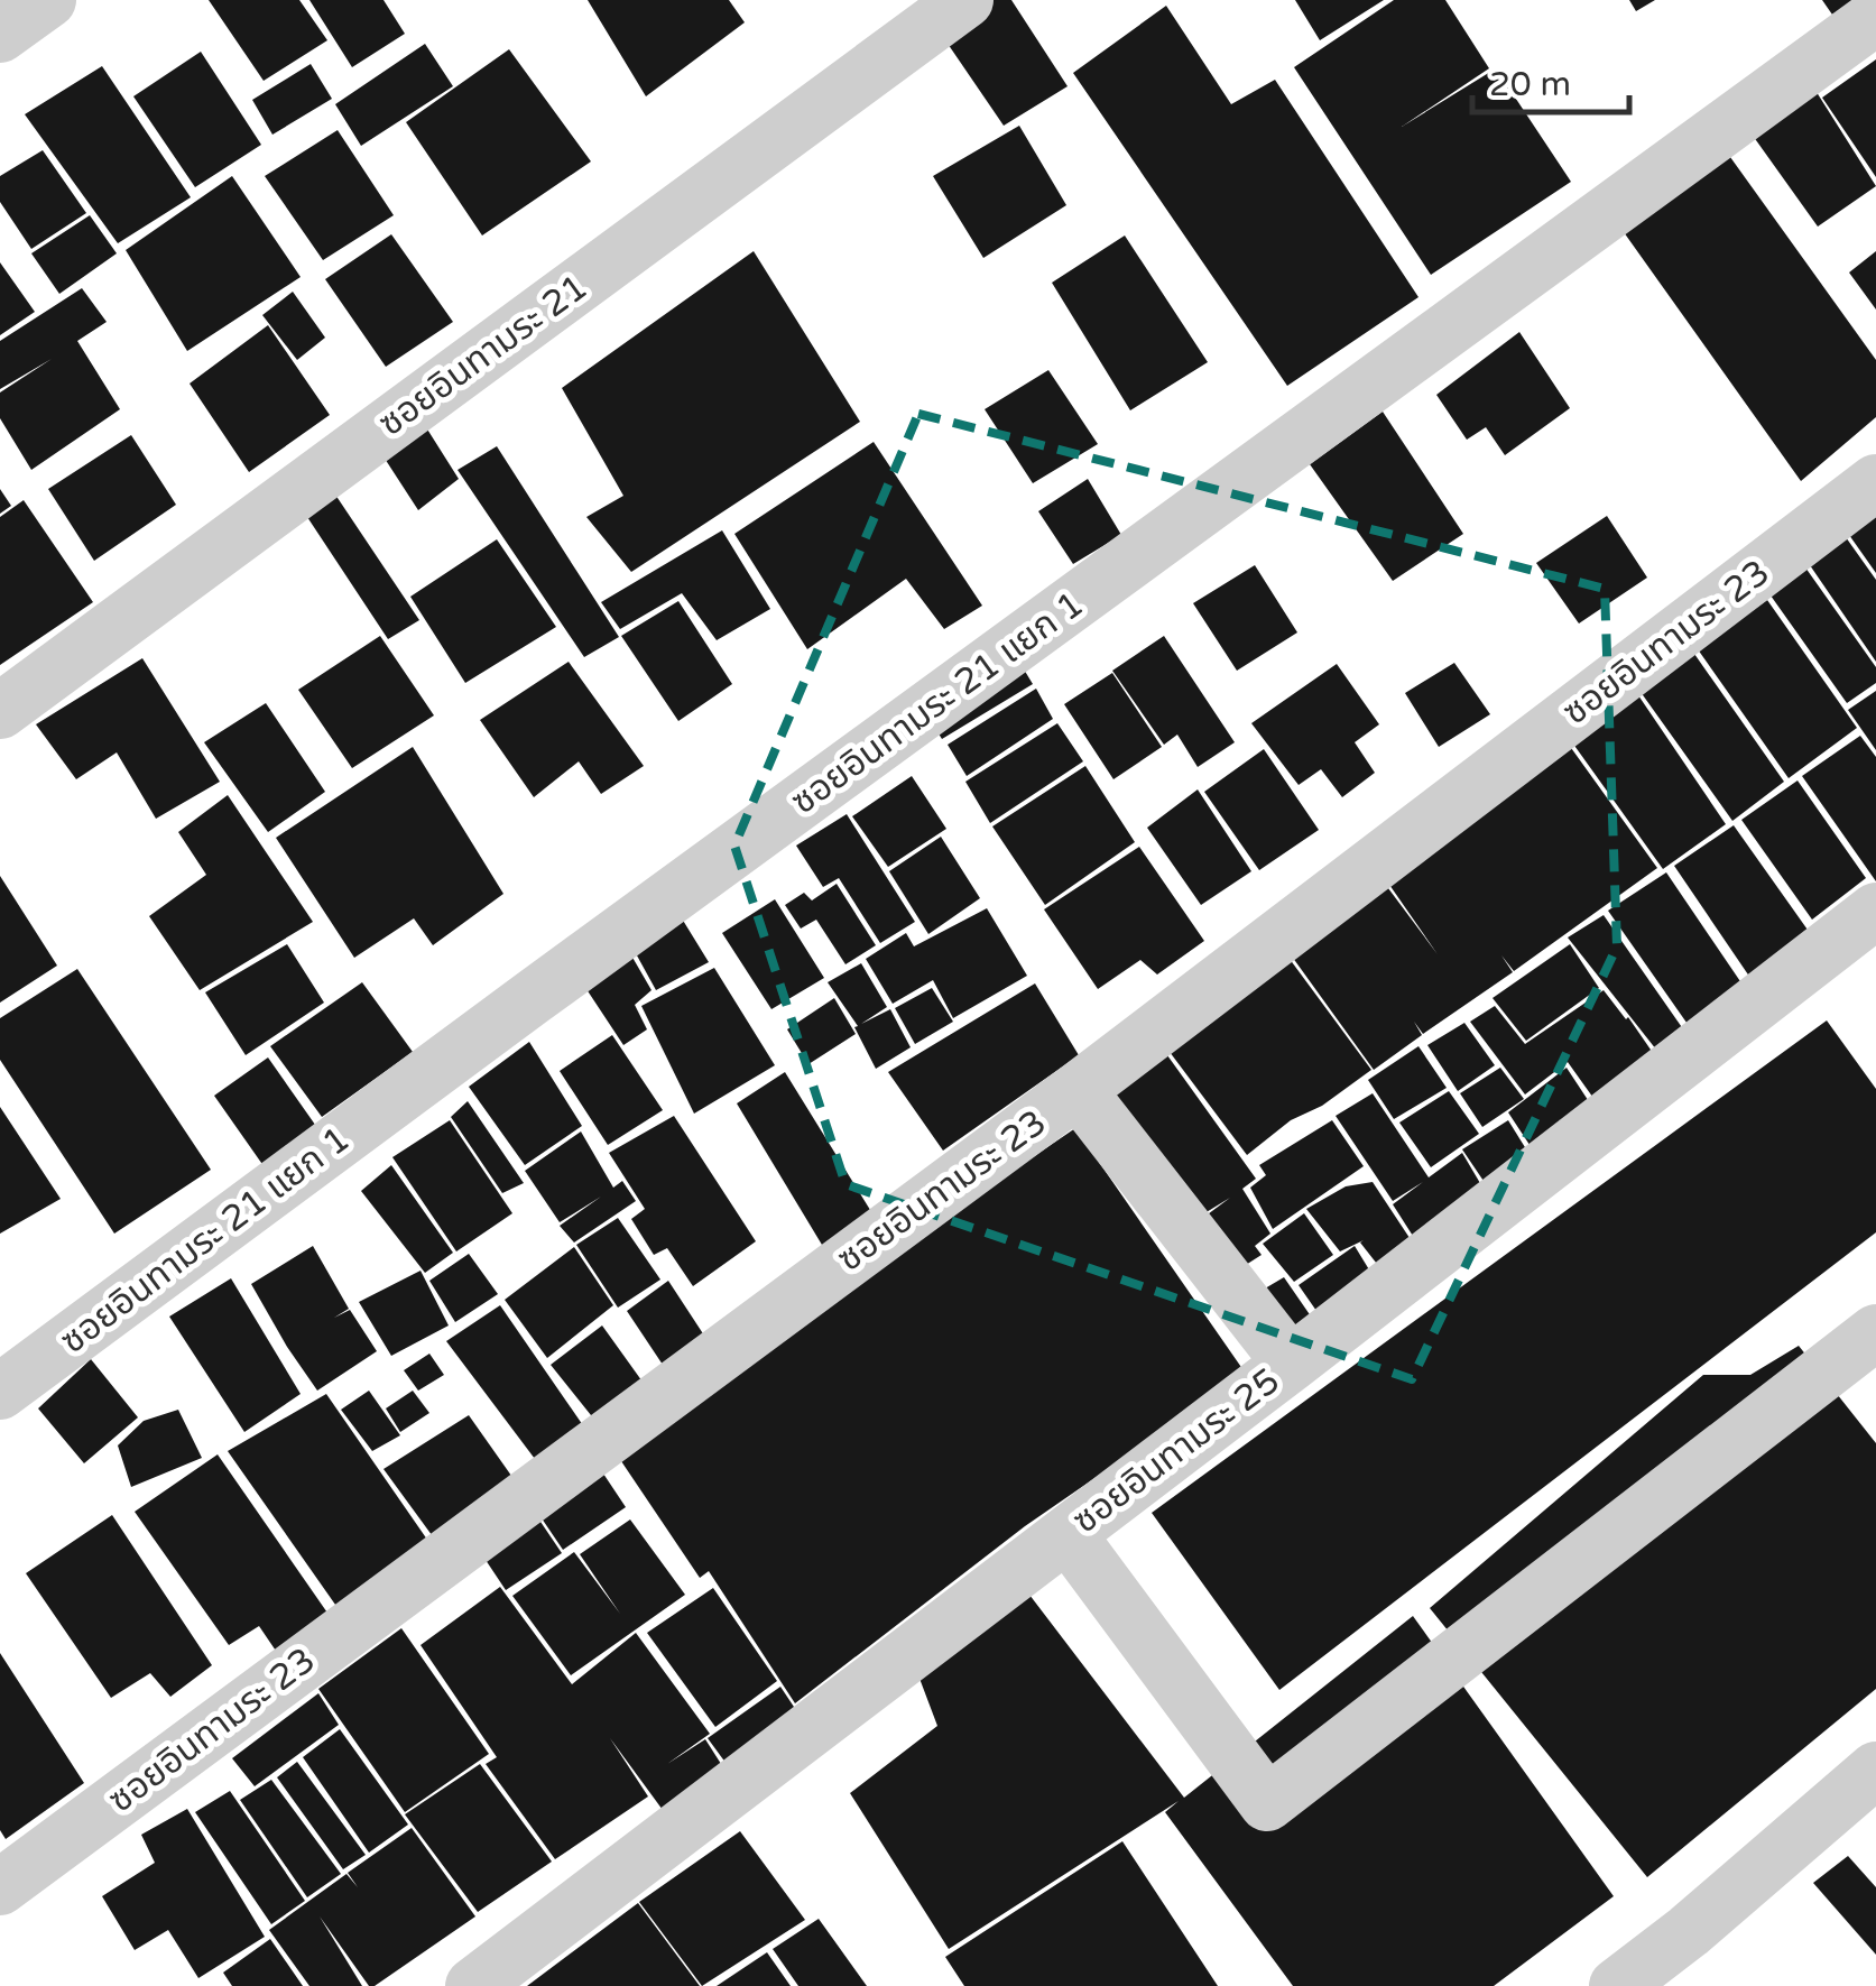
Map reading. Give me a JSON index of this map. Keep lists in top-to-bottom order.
{
  "streets": {
    "street": [
      "ซอยอินทามระ 21",
      "ซอยอินทามระ 23",
      "ซอยอินทามระ 21 แยก 1",
      "ซอยอินทามระ 25"
    ]
  },
  "scale_bar": "20 m"
}
